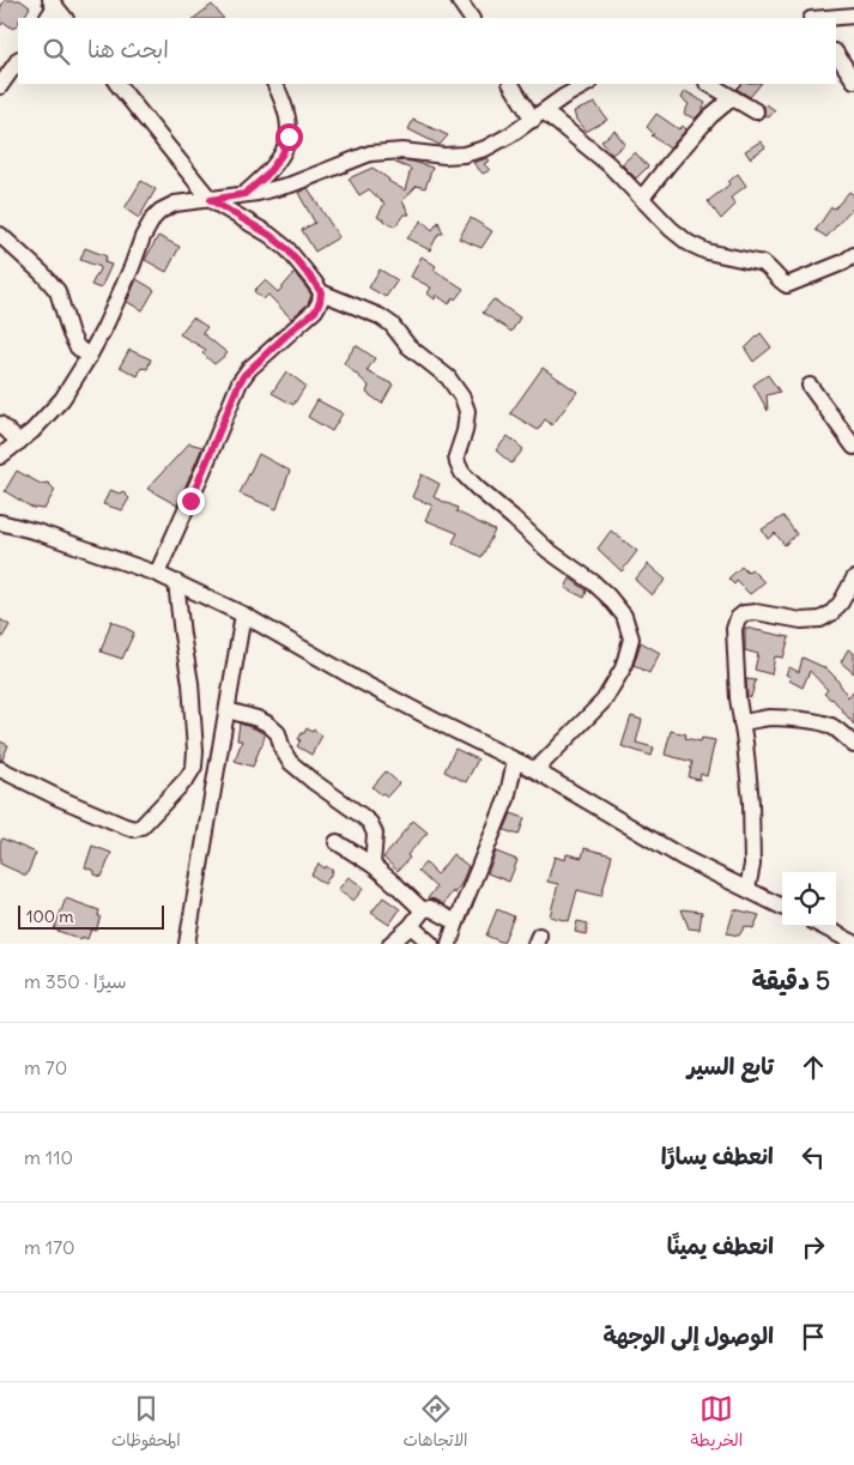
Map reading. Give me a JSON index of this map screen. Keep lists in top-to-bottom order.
{
  "scale_bar": "100 m",
  "page": {
    "search": "ابحث هنا",
    "scale": "100 m",
    "heading": ["5 دقيقة", "سيرًا · 350 m"],
    "list": [
      ["تابع السير", "70 m"],
      ["انعطف يسارًا", "110 m"],
      ["انعطف يمينًا", "170 m"],
      "الوصول إلى الوجهة"
    ],
    "nav": ["الخريطة", "الاتجاهات", "المحفوظات"]
  }
}
